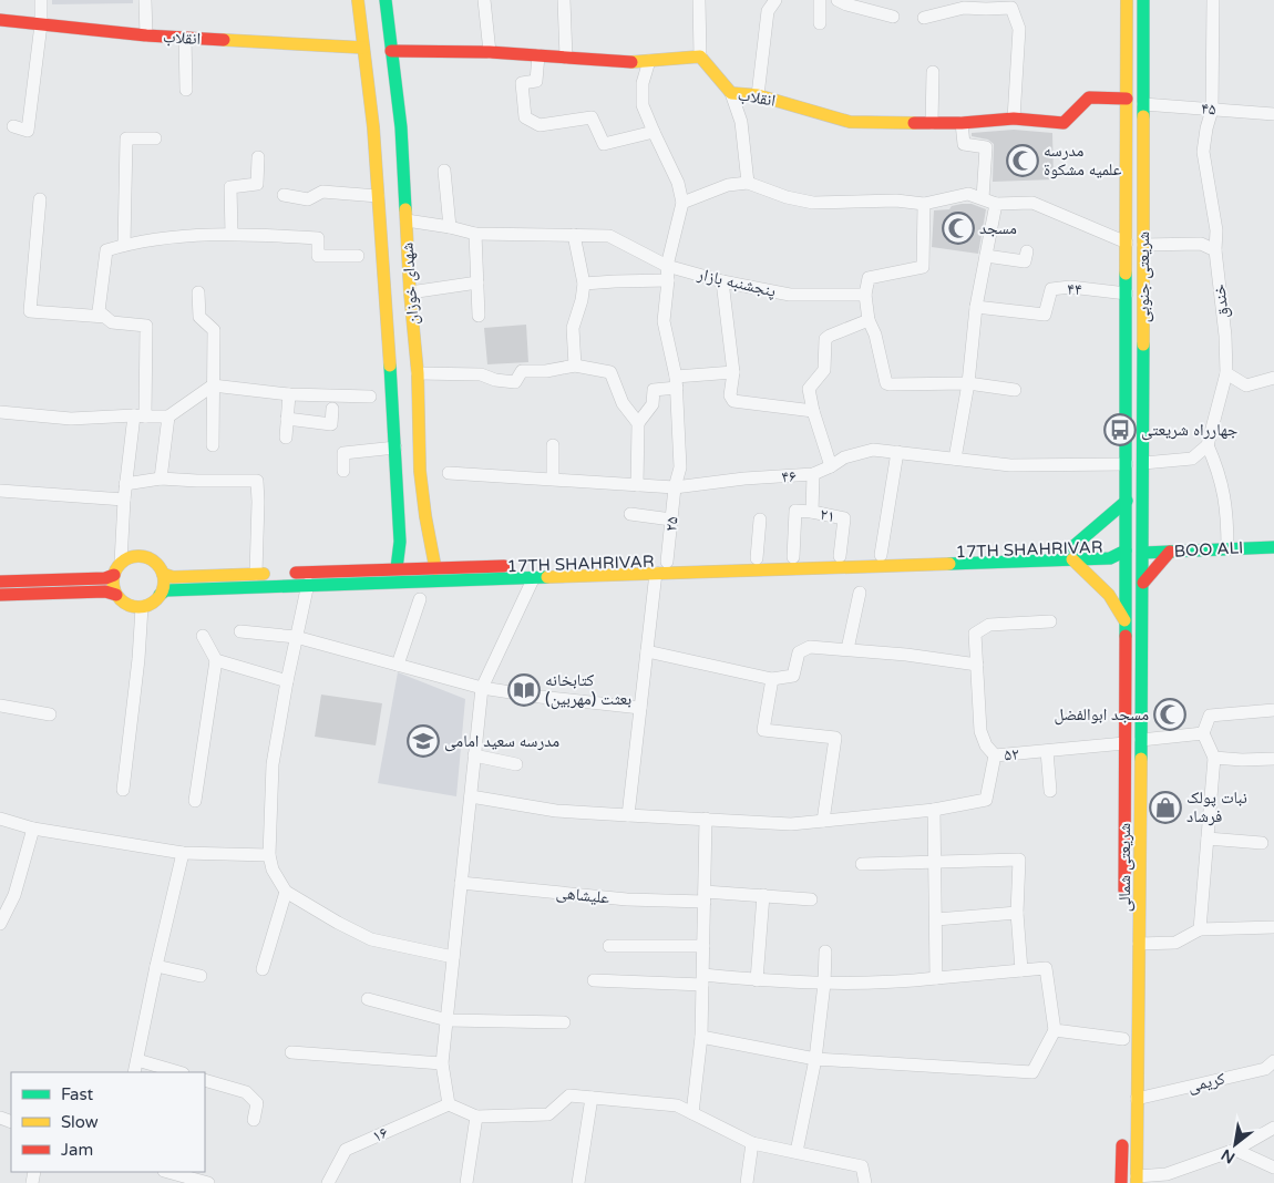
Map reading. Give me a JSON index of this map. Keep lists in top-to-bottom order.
{
  "streets": {
    "main road": [
      "انقلاب",
      "شریعتی جنوبی",
      "شهدای خوزان",
      "17TH SHAHRIVAR",
      "BOO ALI",
      "شریعتی شمالی"
    ],
    "street": [
      "۴۵",
      "پنجشنبه بازار",
      "۴۴",
      "خندق",
      "۴۶",
      "۲۱",
      "۲۵",
      "۵۲",
      "علیشاهی",
      "کریمی",
      "۱۶"
    ]
  },
  "crossings": [
    ["انقلاب", "شریعتی جنوبی"],
    ["انقلاب", "شهدای خوزان"],
    ["۴۵", "شریعتی جنوبی"],
    ["۴۵", "خندق"],
    ["شریعتی جنوبی", "۴۴"],
    ["شریعتی جنوبی", "17TH SHAHRIVAR"],
    ["شریعتی جنوبی", "BOO ALI"],
    ["شریعتی جنوبی", "شریعتی شمالی"],
    ["پنجشنبه بازار", "شهدای خوزان"],
    ["پنجشنبه بازار", "۲۵"],
    ["شهدای خوزان", "17TH SHAHRIVAR"],
    ["۴۶", "۲۱"],
    ["۴۶", "۲۵"],
    ["۲۱", "17TH SHAHRIVAR"],
    ["۲۵", "17TH SHAHRIVAR"],
    ["17TH SHAHRIVAR", "BOO ALI"],
    ["17TH SHAHRIVAR", "شریعتی شمالی"],
    ["BOO ALI", "شریعتی شمالی"],
    ["۵۲", "شریعتی شمالی"],
    ["شریعتی شمالی", "کریمی"]
  ],
  "places": {
    "mosque": ["مدرسه علمیه مشکوة", "مسجد", "مسجد ابوالفضل"],
    "bus stop": ["جهارراه شریعتی"],
    "library": ["کتابخانه بعثت (مهربین)"],
    "school or university": ["مدرسه سعید امامی"],
    "shop": ["نبات پولک فرشاد"]
  },
  "legend": ["Fast", "Slow", "Jam"],
  "north": "bottom left"
}
